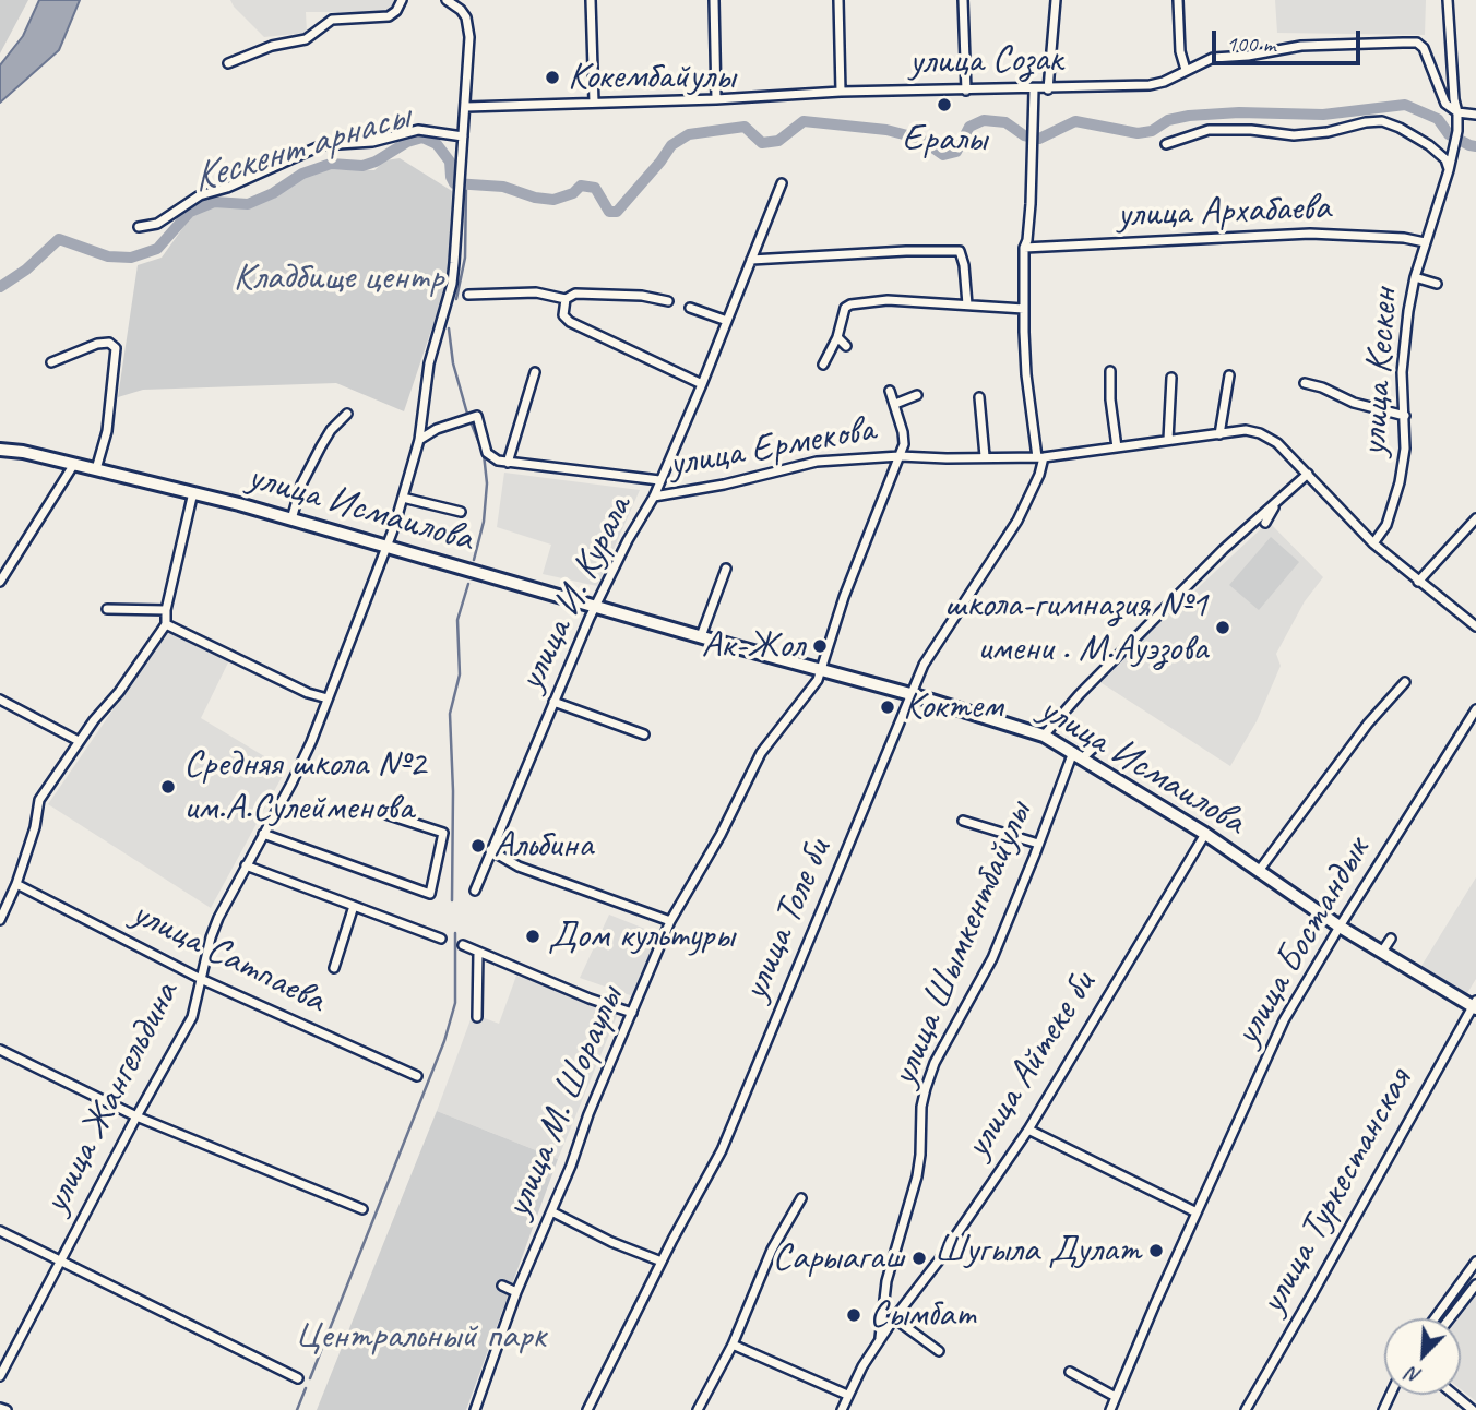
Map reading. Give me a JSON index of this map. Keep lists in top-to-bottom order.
{
  "streets": {
    "main road": ["улица Исмаилова"],
    "street": [
      "улица Созак",
      "улица Архабаева",
      "улица Кескен",
      "улица Ермекова",
      "улица И. Курала",
      "улица Толе би",
      "улица Бостандык",
      "улица Шымкентбайулы",
      "улица Сатпаева",
      "улица Айтеке би",
      "улица Жангельдина",
      "улица М. Шораулы",
      "улица Туркестанская"
    ]
  },
  "crossings": [
    ["улица Созак", "улица Кескен"],
    ["улица Созак", "улица Толе би"],
    ["улица Созак", "улица Жангельдина"],
    ["улица Архабаева", "улица Кескен"],
    ["улица Архабаева", "улица Толе би"],
    ["улица Кескен", "улица Ермекова"],
    ["улица Ермекова", "улица Исмаилова"],
    ["улица Ермекова", "улица И. Курала"],
    ["улица Ермекова", "улица Толе би"],
    ["улица Ермекова", "улица М. Шораулы"],
    ["улица Исмаилова", "улица И. Курала"],
    ["улица Исмаилова", "улица Толе би"],
    ["улица Исмаилова", "улица Бостандык"],
    ["улица Исмаилова", "улица Шымкентбайулы"],
    ["улица Исмаилова", "улица Айтеке би"],
    ["улица Исмаилова", "улица Жангельдина"],
    ["улица Исмаилова", "улица М. Шораулы"],
    ["улица Исмаилова", "улица Туркестанская"],
    ["улица Шымкентбайулы", "улица Айтеке би"],
    ["улица Сатпаева", "улица Жангельдина"]
  ],
  "water": ["Кескент арнасы"],
  "parks": ["Кладбище центр", "Центральный парк"],
  "places": [
    "Кокембайулы",
    "Ералы",
    "школа-гимназия №1 имени . М.Ауэзова",
    "Ак-Жол",
    "Коктем",
    "Средняя школа №2 им.А.Сулейменова",
    "Альбина",
    "Дом культуры",
    "Шугыла Дулат",
    "Сарыагаш",
    "Сымбат"
  ],
  "scale_bar": "100 m",
  "north": "bottom left"
}
